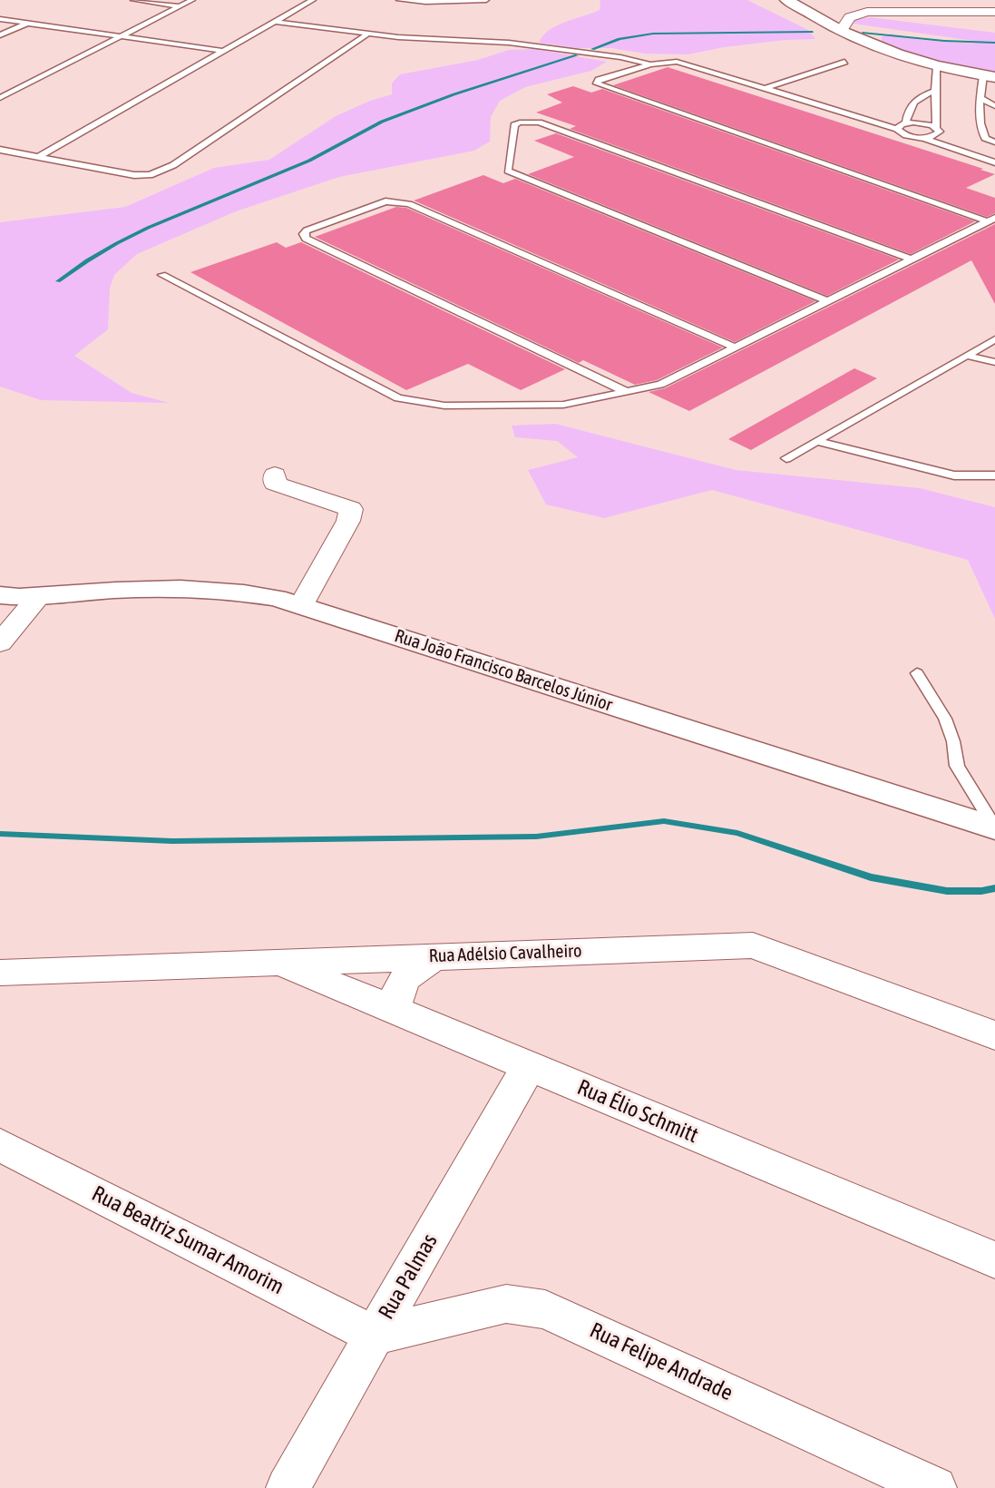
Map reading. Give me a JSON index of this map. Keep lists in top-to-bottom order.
{
  "streets": {
    "street": [
      "Rua João Francisco Barcelos Júnior",
      "Rua Adélsio Cavalheiro",
      "Rua Élio Schmitt",
      "Rua Beatriz Sumar Amorim",
      "Rua Palmas",
      "Rua Felipe Andrade"
    ]
  },
  "crossings": [
    ["Rua Adélsio Cavalheiro", "Rua Élio Schmitt"],
    ["Rua Élio Schmitt", "Rua Palmas"],
    ["Rua Beatriz Sumar Amorim", "Rua Palmas"],
    ["Rua Beatriz Sumar Amorim", "Rua Felipe Andrade"],
    ["Rua Palmas", "Rua Felipe Andrade"]
  ]
}
